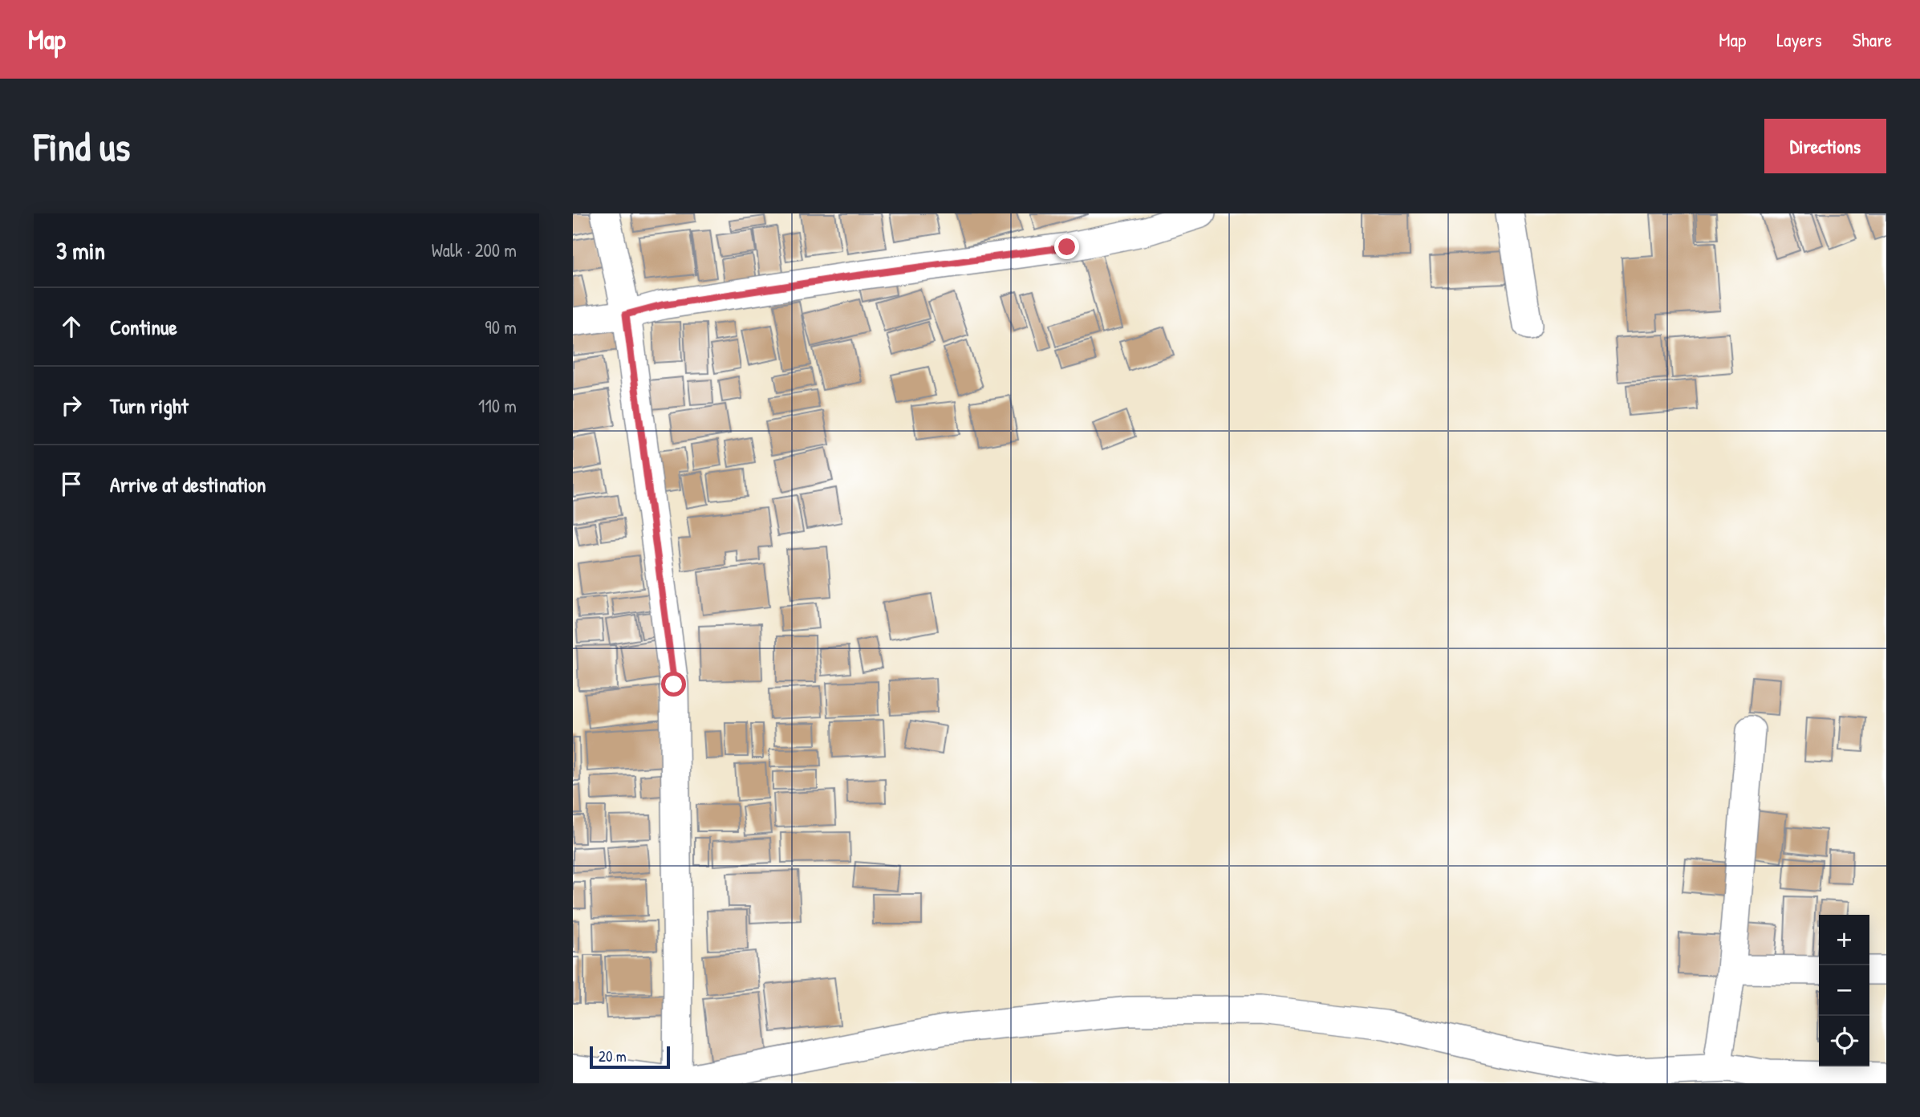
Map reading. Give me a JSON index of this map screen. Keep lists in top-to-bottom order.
{
  "scale_bar": "20 m",
  "page": {
    "header": "Map",
    "nav": ["Map", "Layers", "Share"],
    "buttons": "Directions",
    "title": "Find us",
    "heading": ["3 min", "Walk · 200 m"],
    "list": [
      ["Continue", "90 m"],
      ["Turn right", "110 m"],
      "Arrive at destination"
    ],
    "map_buttons": ["+", "−"],
    "scale": "20 m"
  }
}
